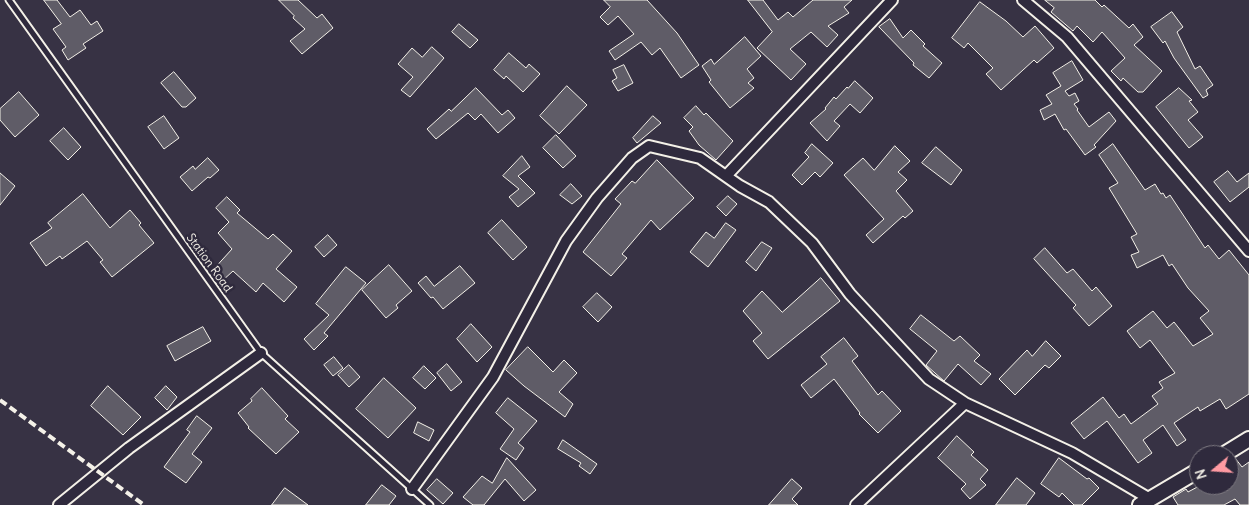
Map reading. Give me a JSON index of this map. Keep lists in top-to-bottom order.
{
  "streets": {
    "lane": ["Station Road"]
  },
  "north": "left"
}
